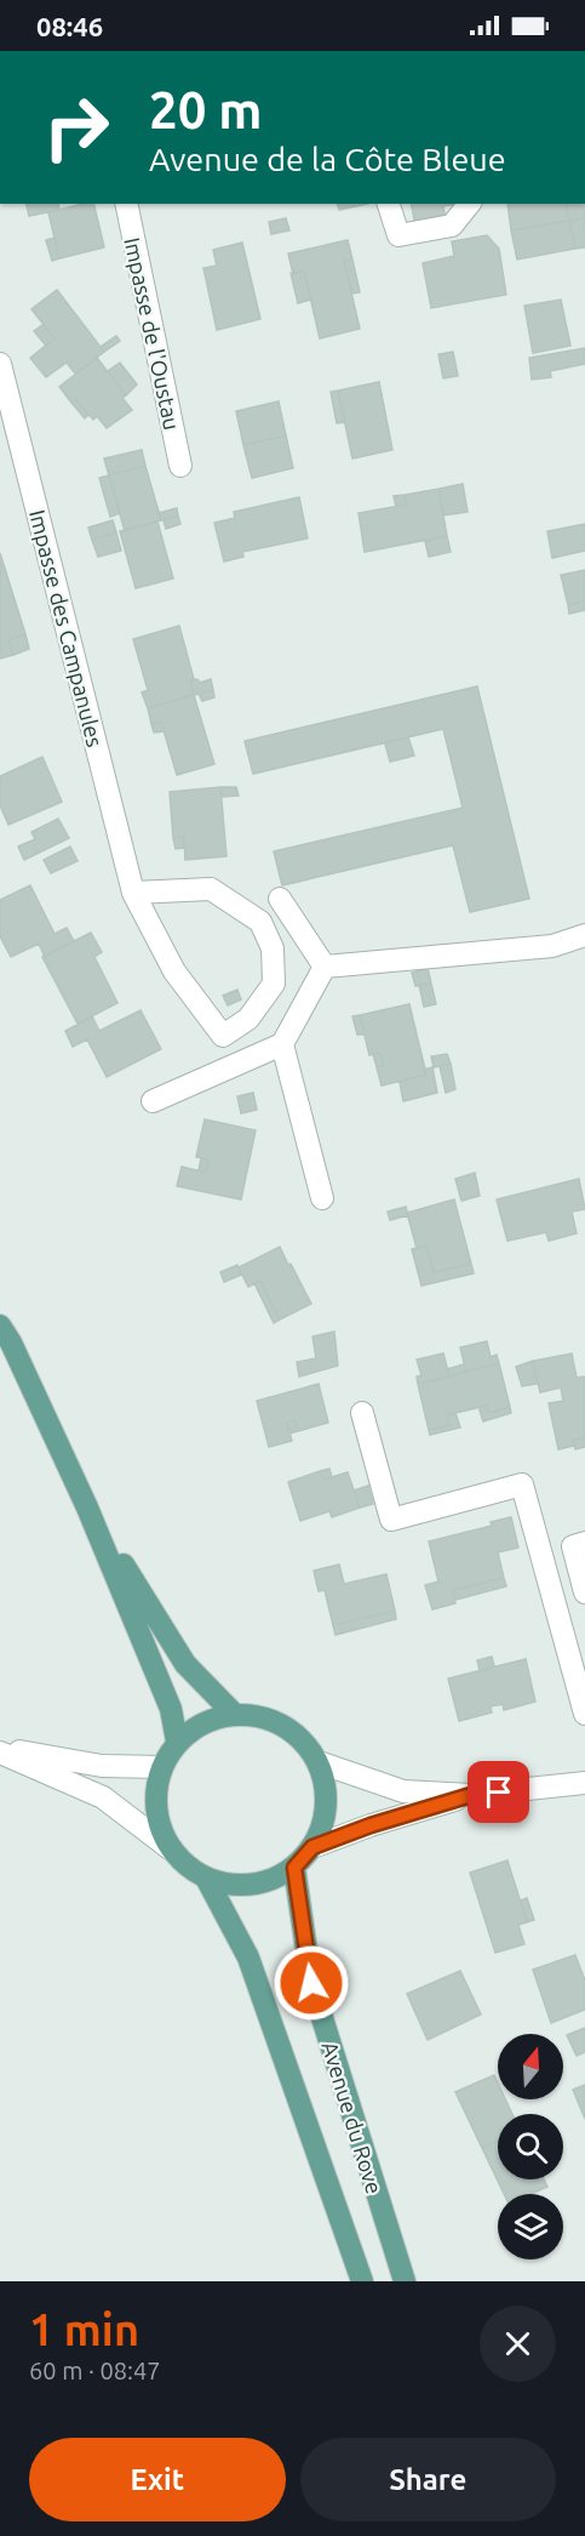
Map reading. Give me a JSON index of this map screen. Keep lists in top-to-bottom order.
{
  "streets": {
    "main road": ["Avenue du Rove"],
    "street": ["Impasse de l'Oustau", "Impasse des Campanules"]
  },
  "north": "top",
  "page": {
    "status": "08:46",
    "turn": ["20 m", "Avenue de la Côte Bleue"],
    "heading": ["1 min", "60 m · 08:47"],
    "buttons": ["Exit", "Share"]
  }
}
